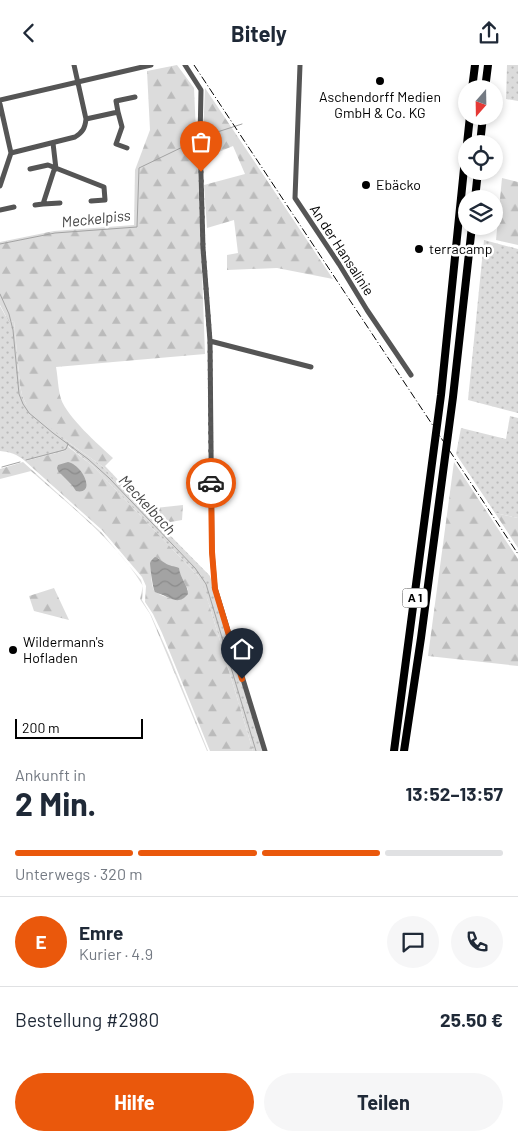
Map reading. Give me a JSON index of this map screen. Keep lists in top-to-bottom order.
{
  "streets": {
    "highway": ["A 1"],
    "street": ["An der Hansalinie"]
  },
  "water": ["Meckelpiss", "Meckelbach"],
  "places": [
    "Aschendorff Medien GmbH & Co. KG",
    "Ebäcko",
    "terracamp",
    "Wildermann's Hofladen"
  ],
  "scale_bar": "200 m",
  "north": "bottom",
  "page": {
    "header": "Bitely",
    "scale": "200 m",
    "heading": ["2 Min.", "Ankunft in", "13:52–13:57"],
    "panel": [
      "Emre",
      "Kurier · 4.9",
      "Bestellung #2980",
      "25.50 €"
    ],
    "bar": "Unterwegs · 320 m",
    "round": "E",
    "buttons": ["Hilfe", "Teilen"]
  }
}
